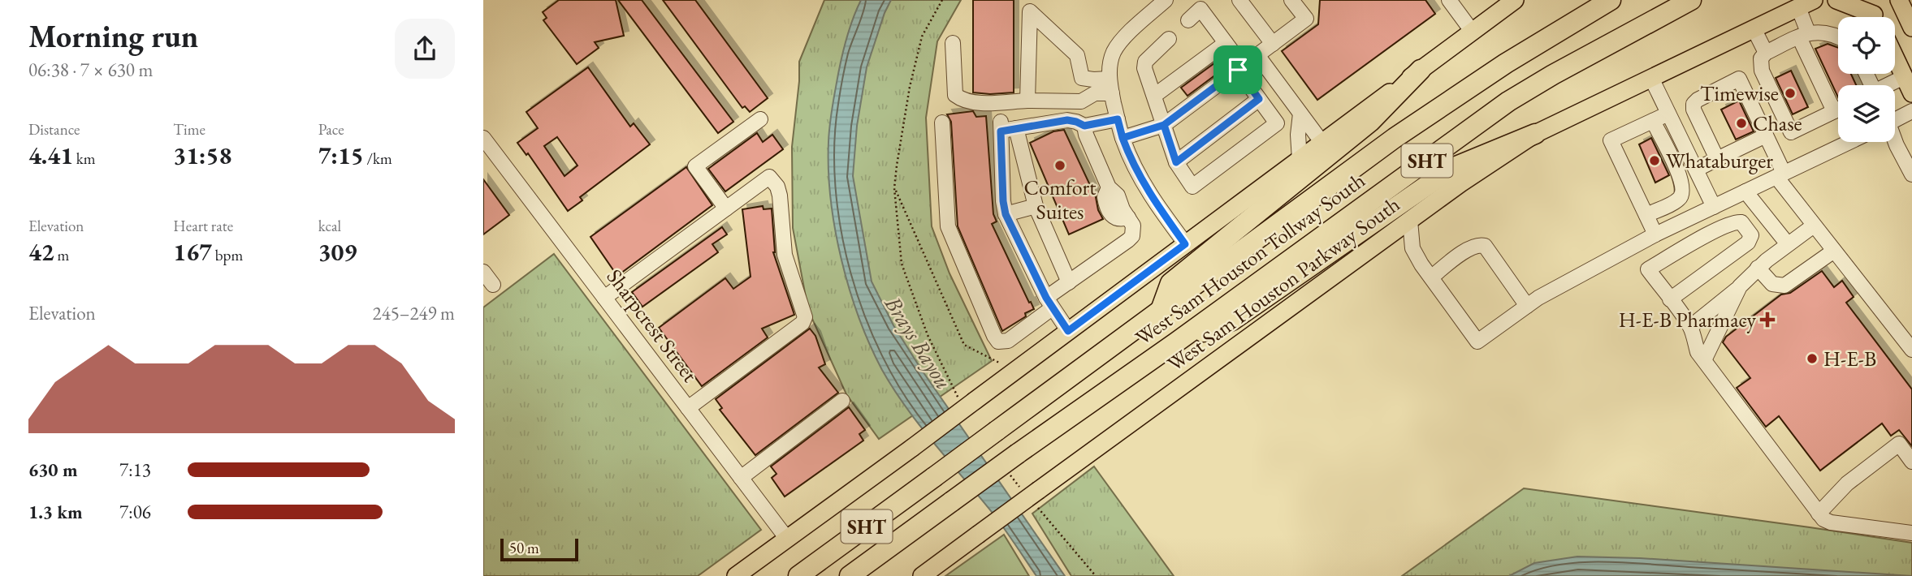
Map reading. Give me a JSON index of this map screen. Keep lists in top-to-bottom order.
{
  "streets": {
    "highway": ["SHT", "West Sam Houston Tollway South"],
    "main road": ["West Sam Houston Parkway South"],
    "street": ["Sharpcrest Street"]
  },
  "water": ["Brays Bayou"],
  "places": {
    "other": [
      "Timewise",
      "Chase",
      "Whataburger",
      "Comfort Suites",
      "H-E-B"
    ],
    "health": ["H-E-B Pharmacy"]
  },
  "scale_bar": "50 m",
  "page": {
    "heading": ["Morning run", "06:38 · 7 × 630 m"],
    "stats": [
      ["Distance", "4.41 km"],
      ["Time", "31:58"],
      ["Pace", "7:15 /km"],
      ["Elevation", "42 m"],
      ["Heart rate", "167 bpm"],
      ["kcal", "309"]
    ],
    "chart": ["Elevation", "245–249 m"],
    "list": [
      {
        "name": "630 m",
        "note": "7:13"
      },
      {
        "name": "1.3 km",
        "note": "7:06"
      }
    ],
    "scale": "50 m"
  }
}
